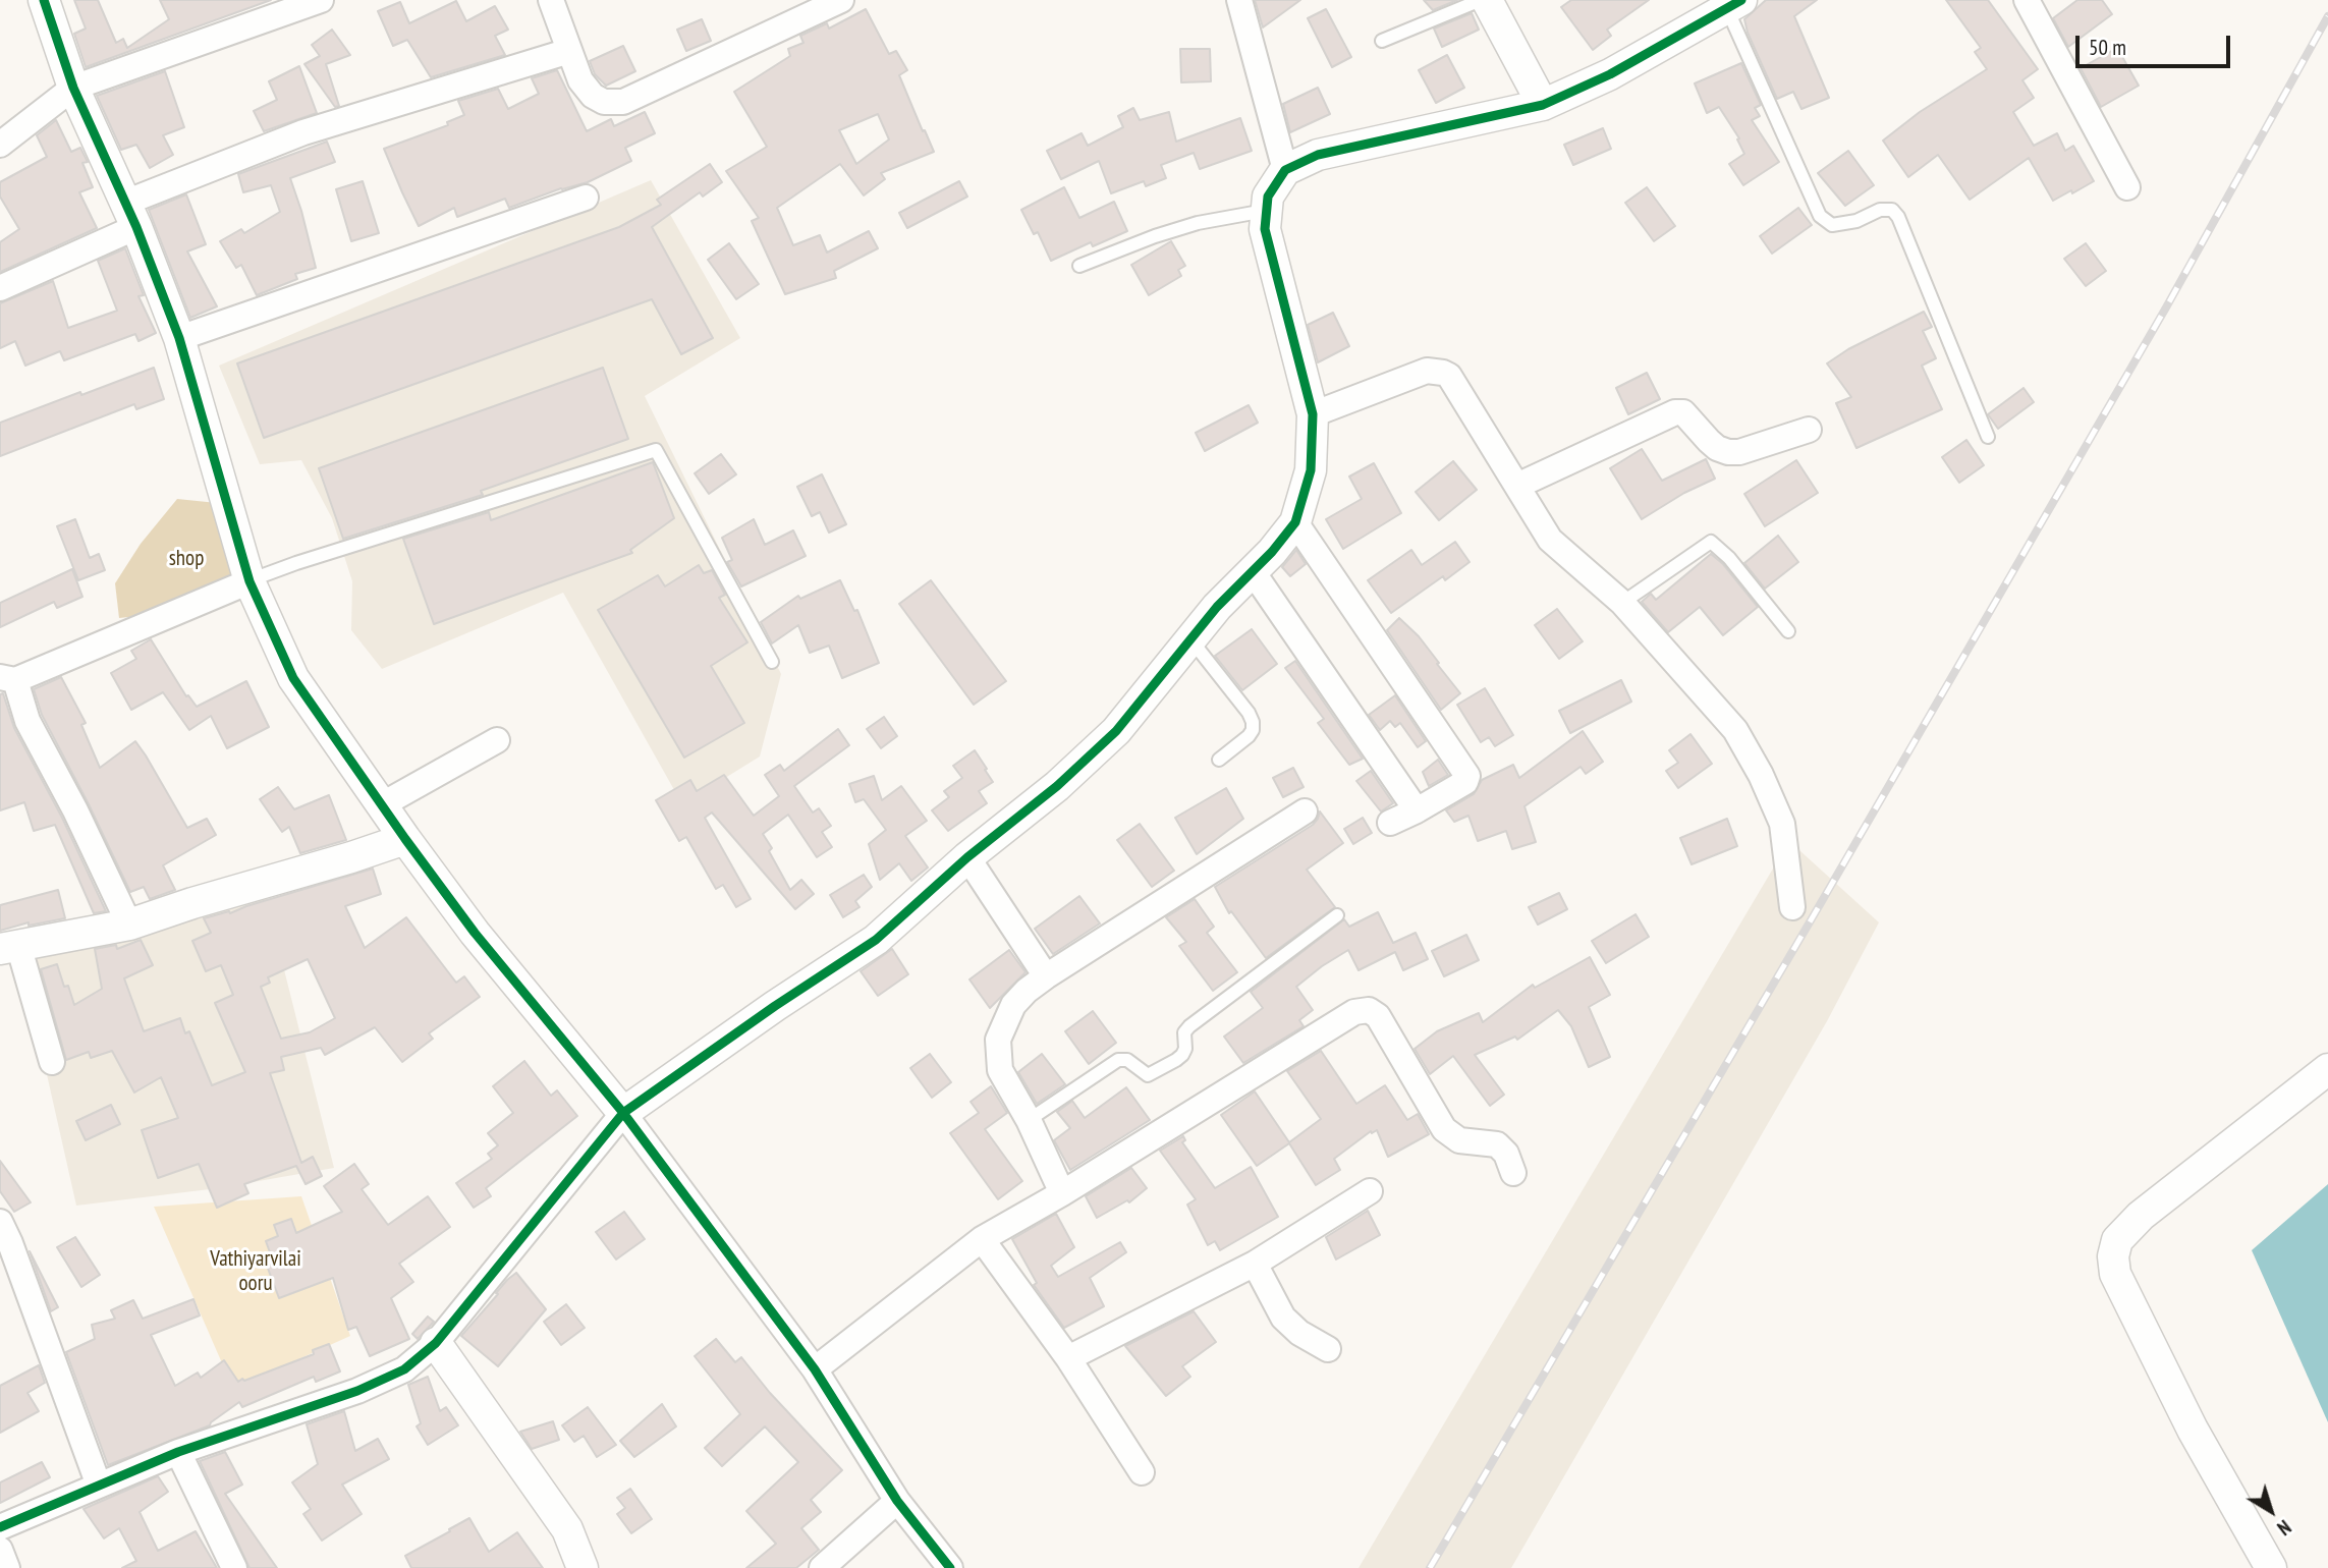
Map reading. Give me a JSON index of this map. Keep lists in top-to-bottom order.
{
  "parks": ["shop", "Vathiyarvilai ooru"],
  "scale_bar": "50 m",
  "north": "bottom right"
}
